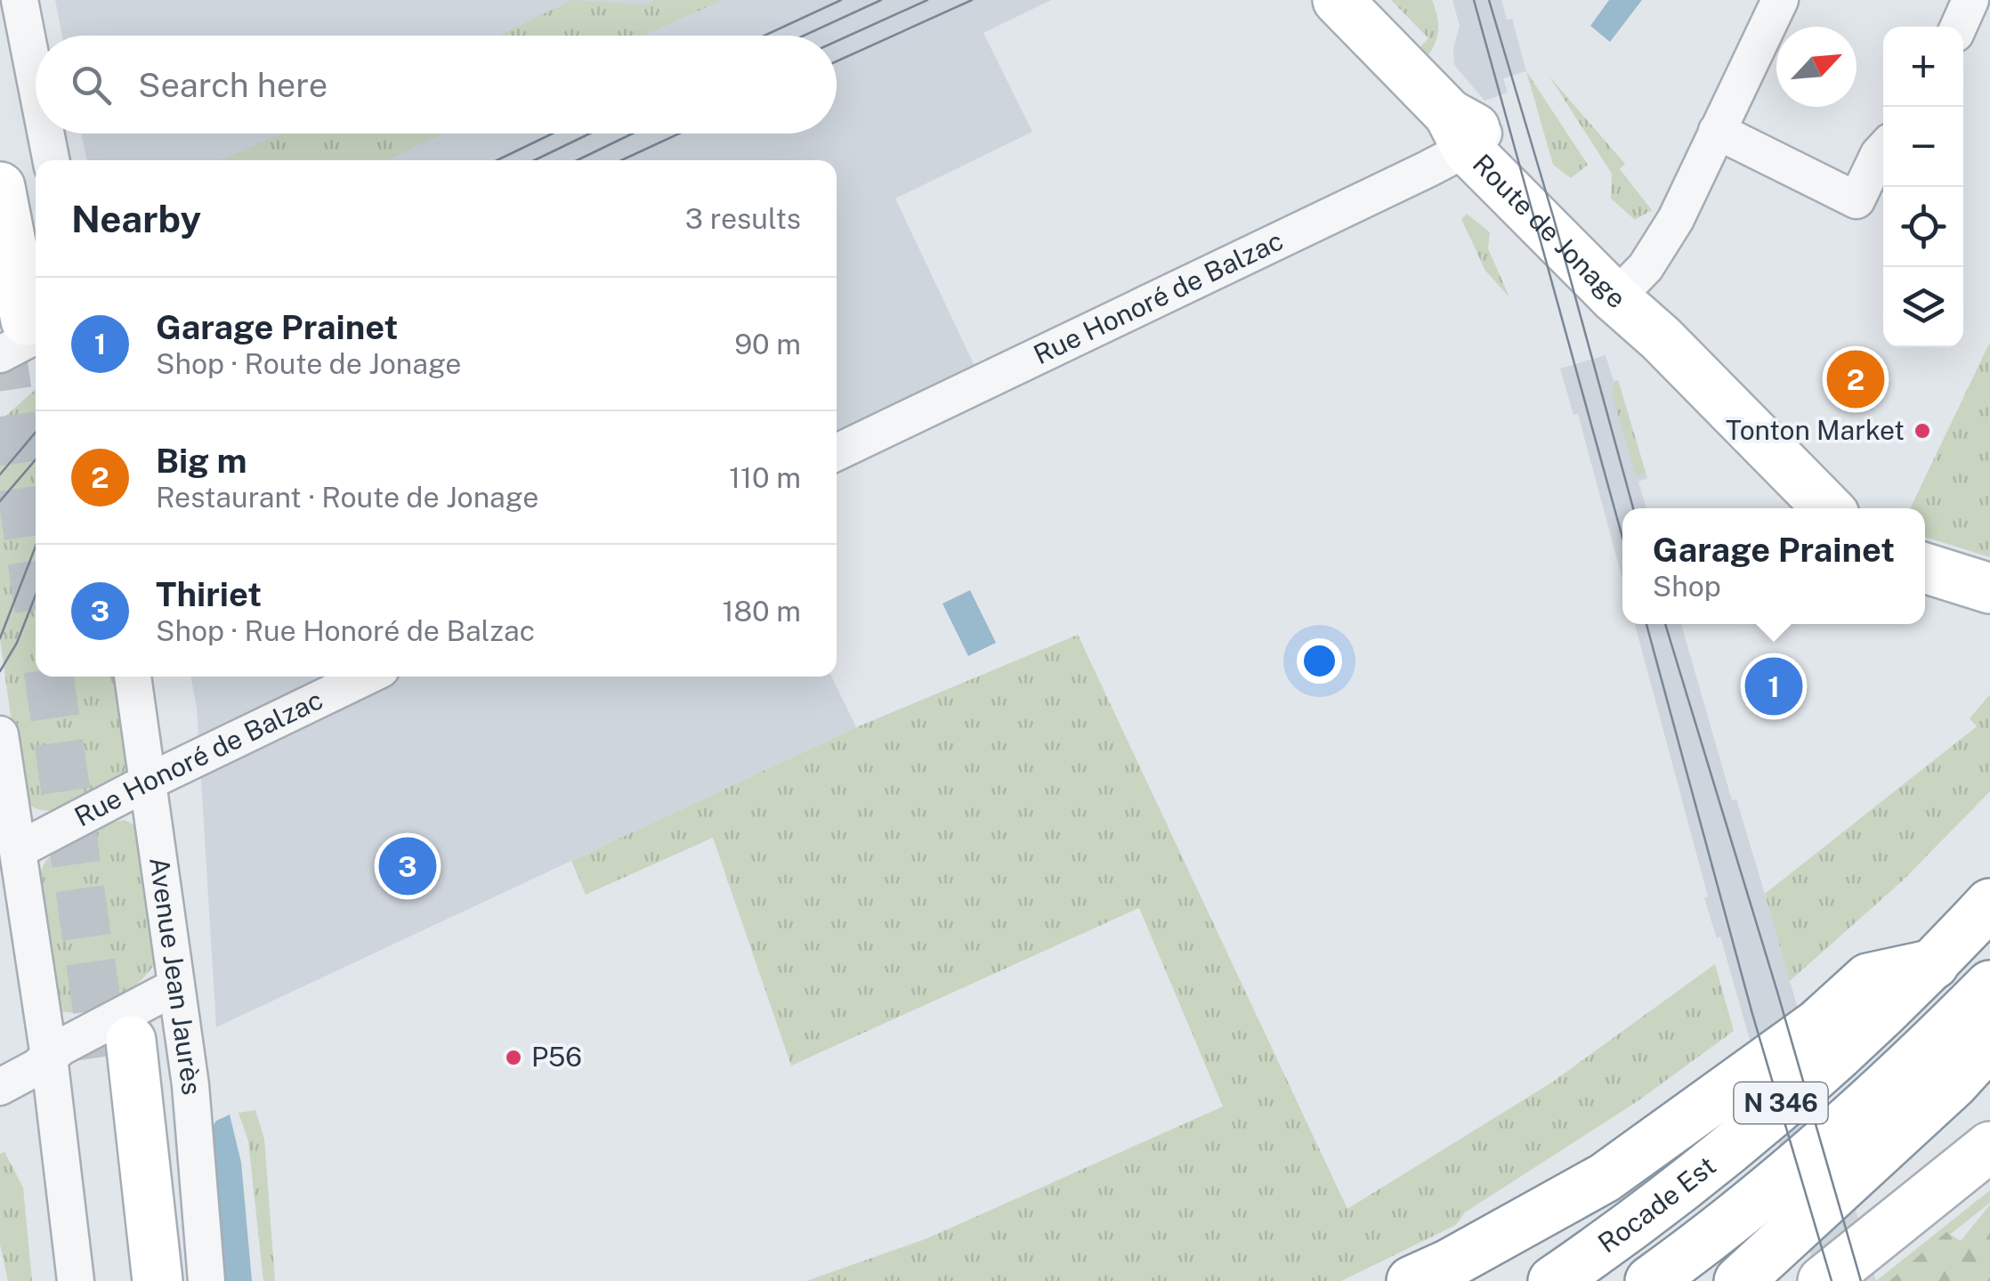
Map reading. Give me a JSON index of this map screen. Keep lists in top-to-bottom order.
{
  "streets": {
    "main road": [
      "Route de Jonage",
      "Avenue Jean Jaurès",
      "N 346",
      "Rocade Est"
    ],
    "street": ["Rue Honoré de Balzac"]
  },
  "crossings": [
    ["Route de Jonage", "Rue Honoré de Balzac"],
    ["Rue Honoré de Balzac", "Avenue Jean Jaurès"]
  ],
  "places": ["Tonton Market", "P56"],
  "north": "top right",
  "page": {
    "map_buttons": ["+", "−"],
    "search": "Search here",
    "heading": ["Nearby", "3 results"],
    "list": [
      {
        "mark": "1",
        "name": "Garage Prainet",
        "note": "Shop · Route de Jonage",
        "value": "90 m"
      },
      {
        "mark": "2",
        "name": "Big m",
        "note": "Restaurant · Route de Jonage",
        "value": "110 m"
      },
      {
        "mark": "3",
        "name": "Thiriet",
        "note": "Shop · Rue Honoré de Balzac",
        "value": "180 m"
      }
    ],
    "pins": ["2", "1", "3"],
    "popup": ["Garage Prainet", "Shop"]
  }
}
